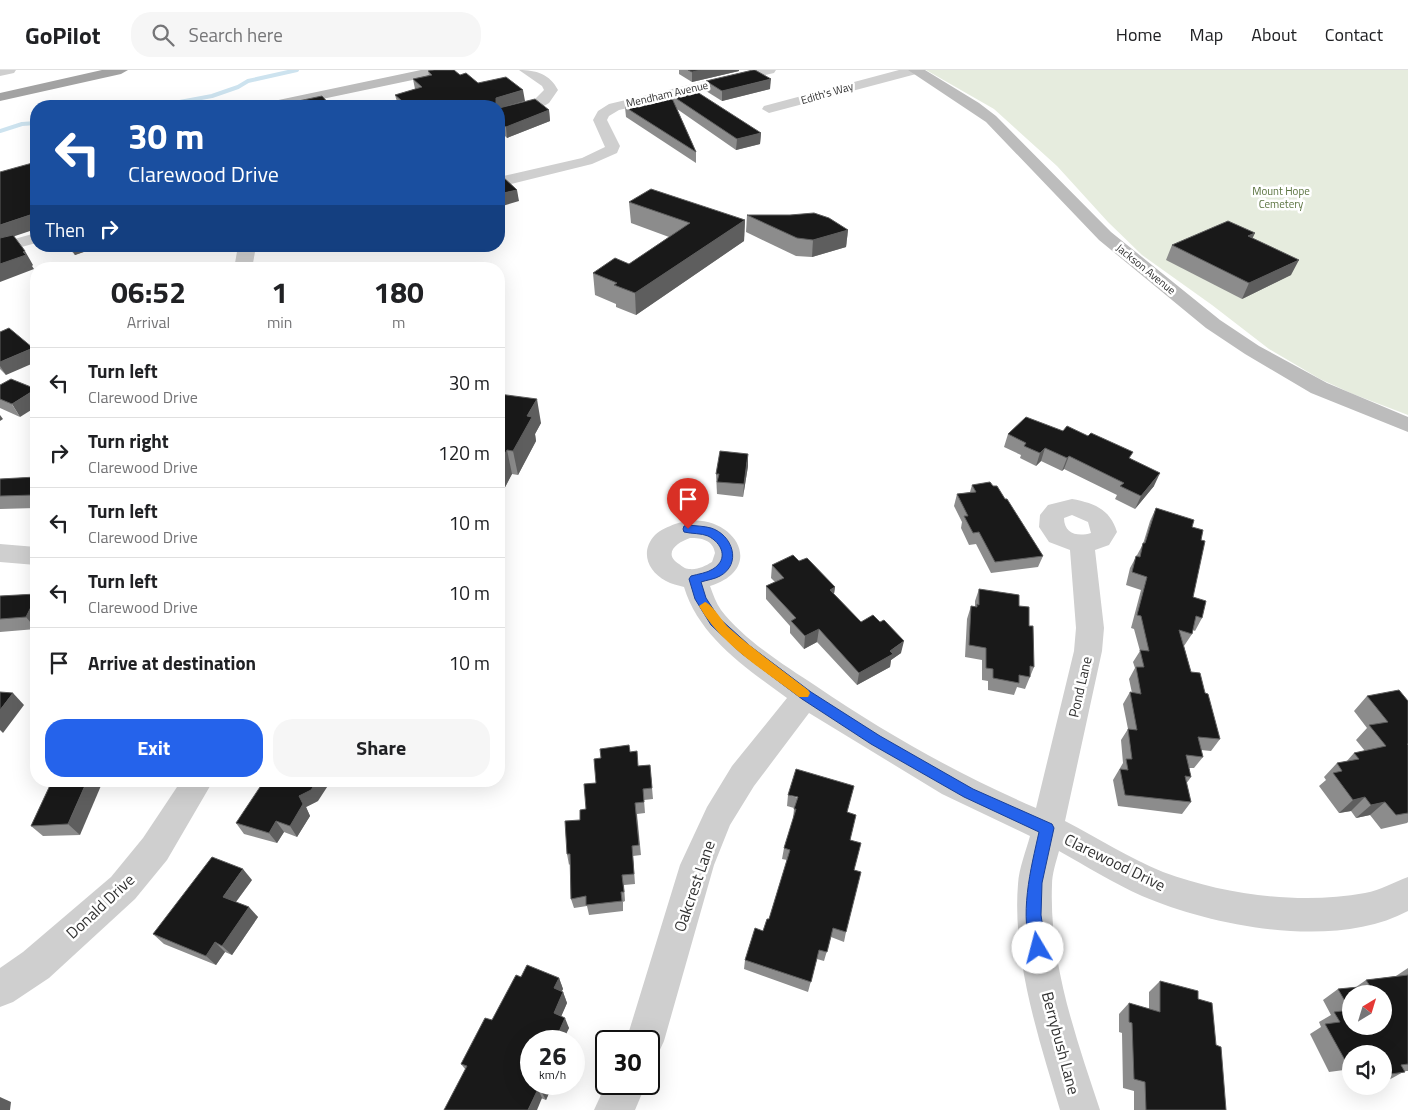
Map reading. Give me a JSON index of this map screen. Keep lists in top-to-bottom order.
{
  "streets": {
    "main road": ["Jackson Avenue"],
    "street": [
      "Edith's Way",
      "Mendham Avenue",
      "Pond Lane",
      "Clarewood Drive",
      "Oakcrest Lane",
      "Donald Drive",
      "Berrybush Lane"
    ]
  },
  "crossings": [
    ["Edith's Way", "Jackson Avenue"],
    ["Pond Lane", "Clarewood Drive"],
    ["Pond Lane", "Berrybush Lane"],
    ["Clarewood Drive", "Oakcrest Lane"],
    ["Clarewood Drive", "Berrybush Lane"]
  ],
  "parks": ["Mount Hope Cemetery"],
  "north": "top right",
  "page": {
    "header": "GoPilot",
    "search": "Search here",
    "nav": [
      "Home",
      "Map",
      "About",
      "Contact"
    ],
    "turn": ["30 m", "Clarewood Drive"],
    "then": "Then",
    "eta": [
      "06:52",
      "Arrival",
      "1",
      "min",
      "180",
      "m"
    ],
    "list": [
      {
        "name": "Turn left",
        "note": "Clarewood Drive",
        "value": "30 m"
      },
      {
        "name": "Turn right",
        "note": "Clarewood Drive",
        "value": "120 m"
      },
      {
        "name": "Turn left",
        "note": "Clarewood Drive",
        "value": "10 m"
      },
      {
        "name": "Turn left",
        "note": "Clarewood Drive",
        "value": "10 m"
      },
      {
        "name": "Arrive at destination",
        "value": "10 m"
      }
    ],
    "buttons": ["Exit", "Share"],
    "speed": "26 km/h",
    "limit": "30"
  }
}
